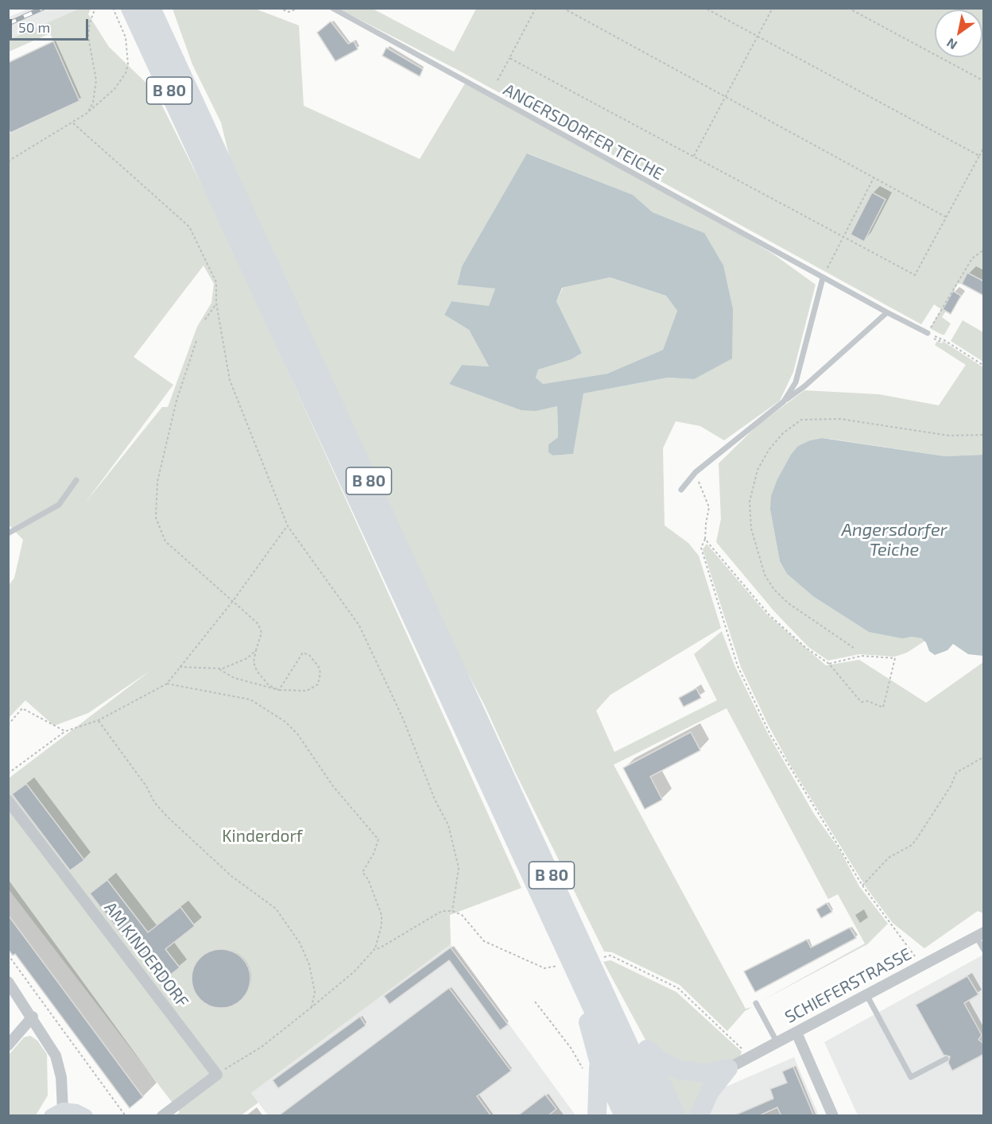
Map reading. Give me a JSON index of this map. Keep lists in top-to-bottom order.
{
  "streets": {
    "highway": ["B 80"],
    "street": ["AM KINDERDORF", "SCHIEFERSTRASSE"],
    "lane": ["ANGERSDORFER TEICHE"]
  },
  "water": ["Angersdorfer Teiche"],
  "parks": ["Kinderdorf"],
  "scale_bar": "50 m",
  "north": "bottom left"
}
